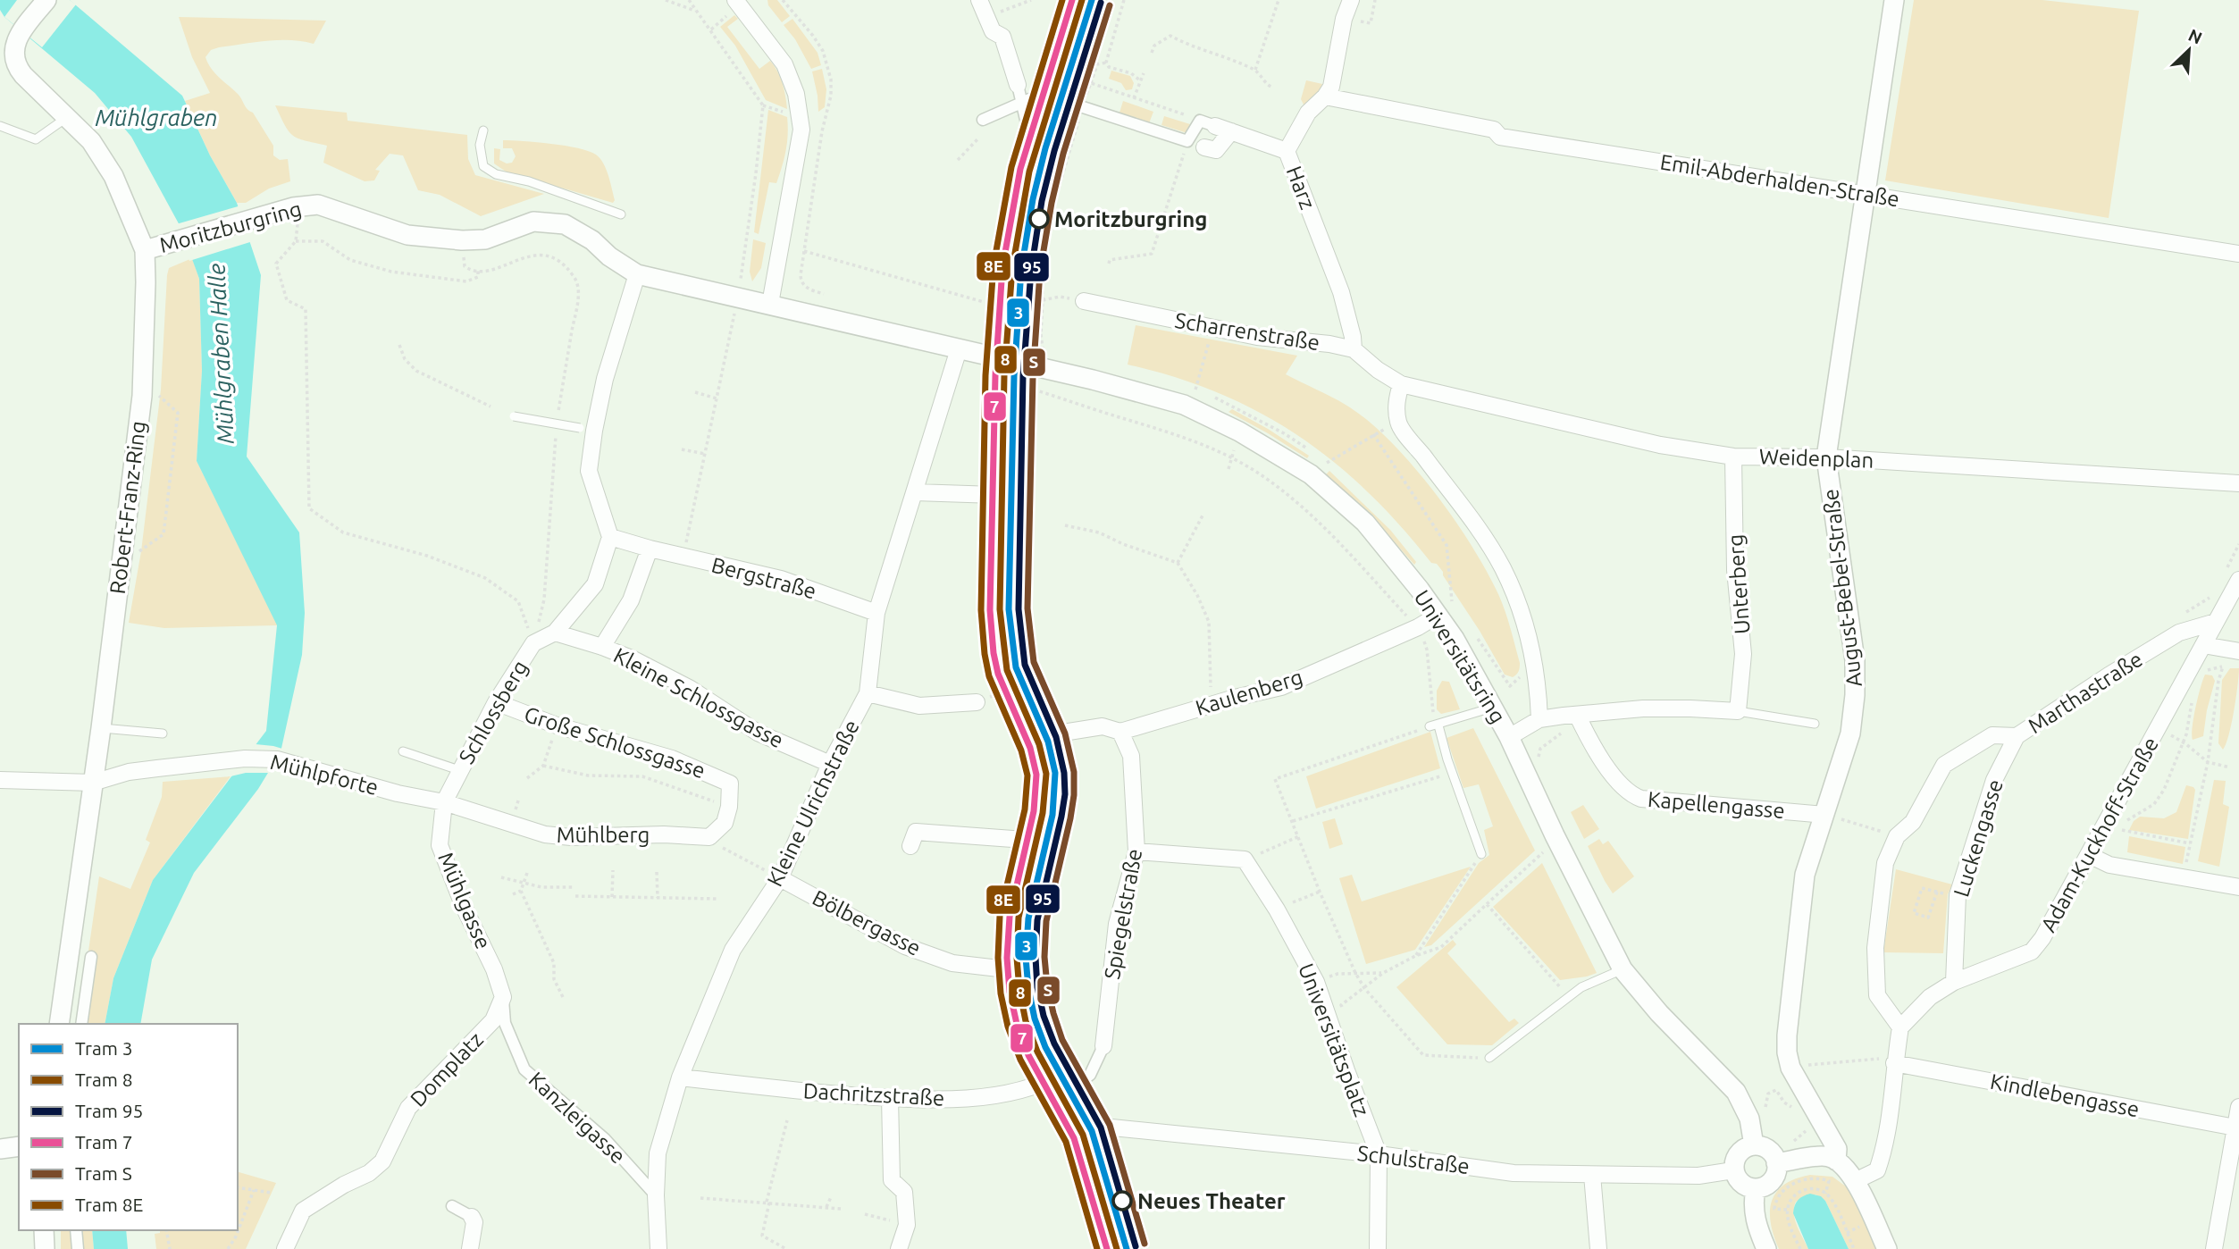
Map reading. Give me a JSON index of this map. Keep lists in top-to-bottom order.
{
  "streets": {
    "street": [
      "Emil-Abderhalden-Straße",
      "Harz",
      "Moritzburgring",
      "Scharrenstraße",
      "Weidenplan",
      "Robert-Franz-Ring",
      "Bergstraße",
      "Unterberg",
      "August-Bebel-Straße",
      "Universitätsring",
      "Kaulenberg",
      "Marthastraße",
      "Kleine Schlossgasse",
      "Schlossberg",
      "Große Schlossgasse",
      "Mühlpforte",
      "Kleine Ulrichstraße",
      "Kapellengasse",
      "Mühlberg",
      "Adam-Kuckhoff-Straße",
      "Luckengasse",
      "Mühlgasse",
      "Spiegelstraße",
      "Bölbergasse",
      "Universitätsplatz",
      "Domplatz",
      "Dachritzstraße",
      "Kindlebengasse",
      "Kanzleigasse",
      "Schulstraße"
    ]
  },
  "crossings": [
    ["Emil-Abderhalden-Straße", "Harz"],
    ["Emil-Abderhalden-Straße", "August-Bebel-Straße"],
    ["Harz", "Scharrenstraße"],
    ["Moritzburgring", "Robert-Franz-Ring"],
    ["Moritzburgring", "Universitätsring"],
    ["Moritzburgring", "Kleine Ulrichstraße"],
    ["Weidenplan", "Unterberg"],
    ["Weidenplan", "August-Bebel-Straße"],
    ["Robert-Franz-Ring", "Mühlpforte"],
    ["Bergstraße", "Kleine Ulrichstraße"],
    ["August-Bebel-Straße", "Kapellengasse"],
    ["Universitätsring", "Kaulenberg"],
    ["Universitätsring", "Kleine Ulrichstraße"],
    ["Universitätsring", "Schulstraße"],
    ["Kaulenberg", "Spiegelstraße"],
    ["Marthastraße", "Adam-Kuckhoff-Straße"],
    ["Marthastraße", "Luckengasse"],
    ["Kleine Schlossgasse", "Schlossberg"],
    ["Kleine Schlossgasse", "Kleine Ulrichstraße"],
    ["Schlossberg", "Große Schlossgasse"],
    ["Schlossberg", "Mühlpforte"],
    ["Schlossberg", "Mühlberg"],
    ["Schlossberg", "Mühlgasse"],
    ["Große Schlossgasse", "Mühlberg"],
    ["Mühlpforte", "Mühlberg"],
    ["Mühlpforte", "Mühlgasse"],
    ["Kleine Ulrichstraße", "Bölbergasse"],
    ["Kleine Ulrichstraße", "Dachritzstraße"],
    ["Kleine Ulrichstraße", "Kanzleigasse"],
    ["Mühlberg", "Mühlgasse"],
    ["Adam-Kuckhoff-Straße", "Luckengasse"],
    ["Mühlgasse", "Domplatz"],
    ["Mühlgasse", "Kanzleigasse"],
    ["Universitätsplatz", "Schulstraße"],
    ["Domplatz", "Kanzleigasse"]
  ],
  "water": ["Mühlgraben", "Mühlgraben Halle"],
  "places": ["Moritzburgring", "Neues Theater"],
  "lines": [
    "tram line 3",
    "tram line 8",
    "tram line 7",
    "tram line 8E",
    "tram line 95",
    "tram line S"
  ],
  "legend": [
    "Tram 3",
    "Tram 8",
    "Tram 95",
    "Tram 7",
    "Tram S",
    "Tram 8E"
  ],
  "north": "top right"
}
